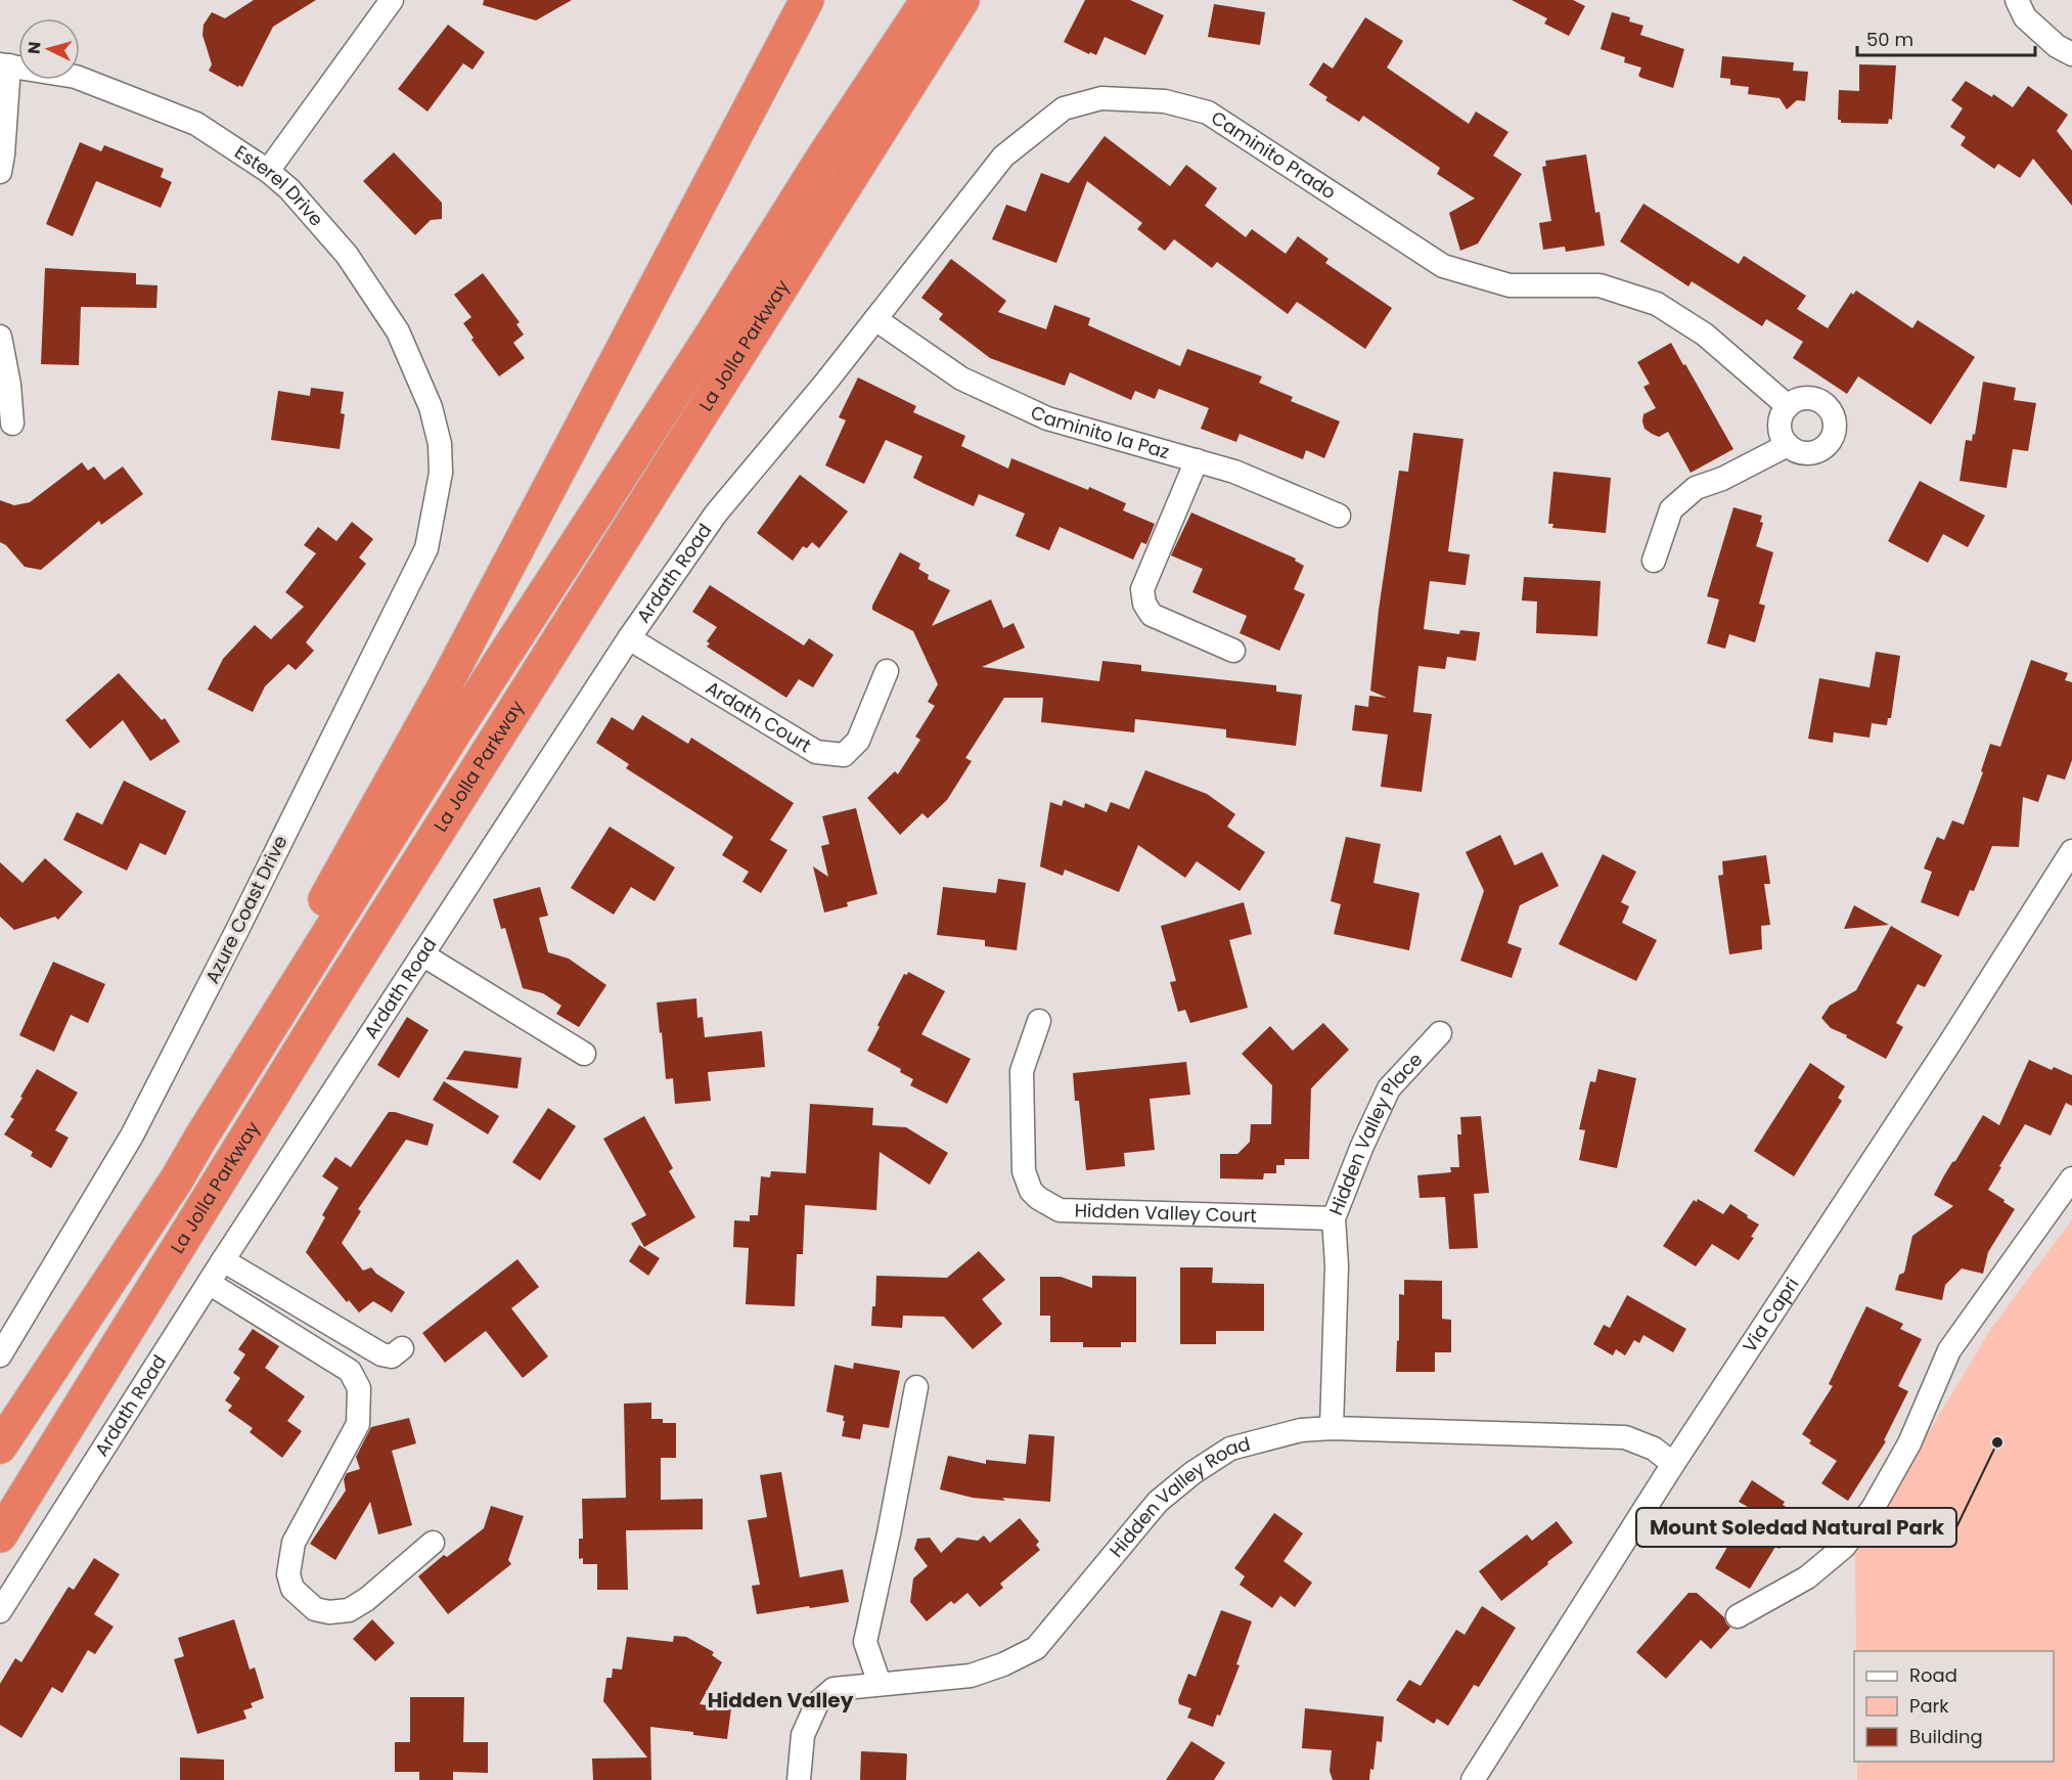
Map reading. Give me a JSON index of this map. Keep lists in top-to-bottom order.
{
  "streets": {
    "highway": ["La Jolla Parkway"],
    "street": [
      "Caminito Prado",
      "Esterel Drive",
      "Caminito la Paz",
      "Ardath Road",
      "Ardath Court",
      "Azure Coast Drive",
      "Hidden Valley Place",
      "Hidden Valley Court",
      "Via Capri",
      "Hidden Valley Road"
    ]
  },
  "crossings": [
    ["Caminito Prado", "Caminito la Paz"],
    ["Caminito Prado", "Ardath Road"],
    ["Esterel Drive", "Azure Coast Drive"],
    ["Ardath Road", "Ardath Court"],
    ["Hidden Valley Place", "Hidden Valley Court"],
    ["Hidden Valley Place", "Hidden Valley Road"],
    ["Via Capri", "Hidden Valley Road"]
  ],
  "districts": ["Hidden Valley"],
  "places": ["Mount Soledad Natural Park"],
  "legend": ["Road", "Park", "Building"],
  "scale_bar": "50 m",
  "north": "left"
}
